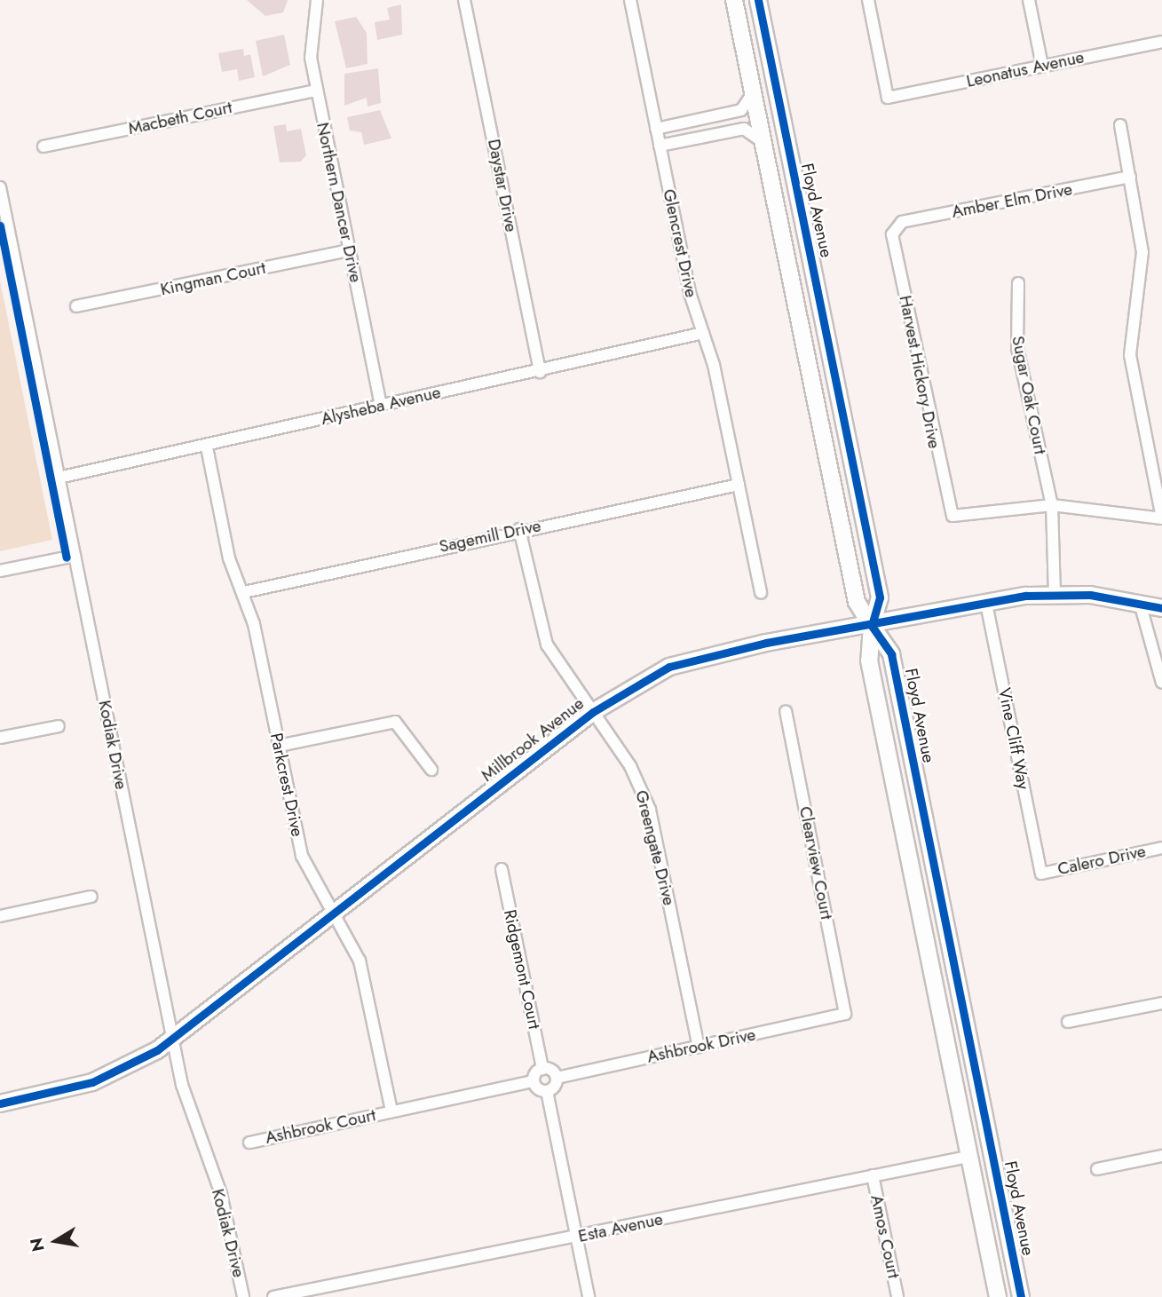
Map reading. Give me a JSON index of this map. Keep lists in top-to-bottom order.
{
  "streets": {
    "street": [
      "Leonatus Avenue",
      "Macbeth Court",
      "Daystar Drive",
      "Amber Elm Drive",
      "Northern Dancer Drive",
      "Floyd Avenue",
      "Glencrest Drive",
      "Kingman Court",
      "Harvest Hickory Drive",
      "Sugar Oak Court",
      "Alysheba Avenue",
      "Sagemill Drive",
      "Vine Cliff Way",
      "Millbrook Avenue",
      "Kodiak Drive",
      "Parkcrest Drive",
      "Greengate Drive",
      "Calero Drive",
      "Clearview Court",
      "Ridgemont Court",
      "Ashbrook Drive",
      "Ashbrook Court",
      "Esta Avenue",
      "Amos Court"
    ]
  },
  "crossings": [
    ["Macbeth Court", "Northern Dancer Drive"],
    ["Daystar Drive", "Alysheba Avenue"],
    ["Amber Elm Drive", "Harvest Hickory Drive"],
    ["Northern Dancer Drive", "Kingman Court"],
    ["Northern Dancer Drive", "Alysheba Avenue"],
    ["Floyd Avenue", "Millbrook Avenue"],
    ["Floyd Avenue", "Esta Avenue"],
    ["Glencrest Drive", "Alysheba Avenue"],
    ["Glencrest Drive", "Sagemill Drive"],
    ["Harvest Hickory Drive", "Sugar Oak Court"],
    ["Sugar Oak Court", "Millbrook Avenue"],
    ["Alysheba Avenue", "Kodiak Drive"],
    ["Alysheba Avenue", "Parkcrest Drive"],
    ["Sagemill Drive", "Parkcrest Drive"],
    ["Sagemill Drive", "Greengate Drive"],
    ["Vine Cliff Way", "Millbrook Avenue"],
    ["Vine Cliff Way", "Calero Drive"],
    ["Millbrook Avenue", "Kodiak Drive"],
    ["Millbrook Avenue", "Parkcrest Drive"],
    ["Millbrook Avenue", "Greengate Drive"],
    ["Parkcrest Drive", "Ashbrook Court"],
    ["Greengate Drive", "Ashbrook Drive"],
    ["Clearview Court", "Ashbrook Drive"],
    ["Esta Avenue", "Amos Court"]
  ],
  "north": "left"
}
